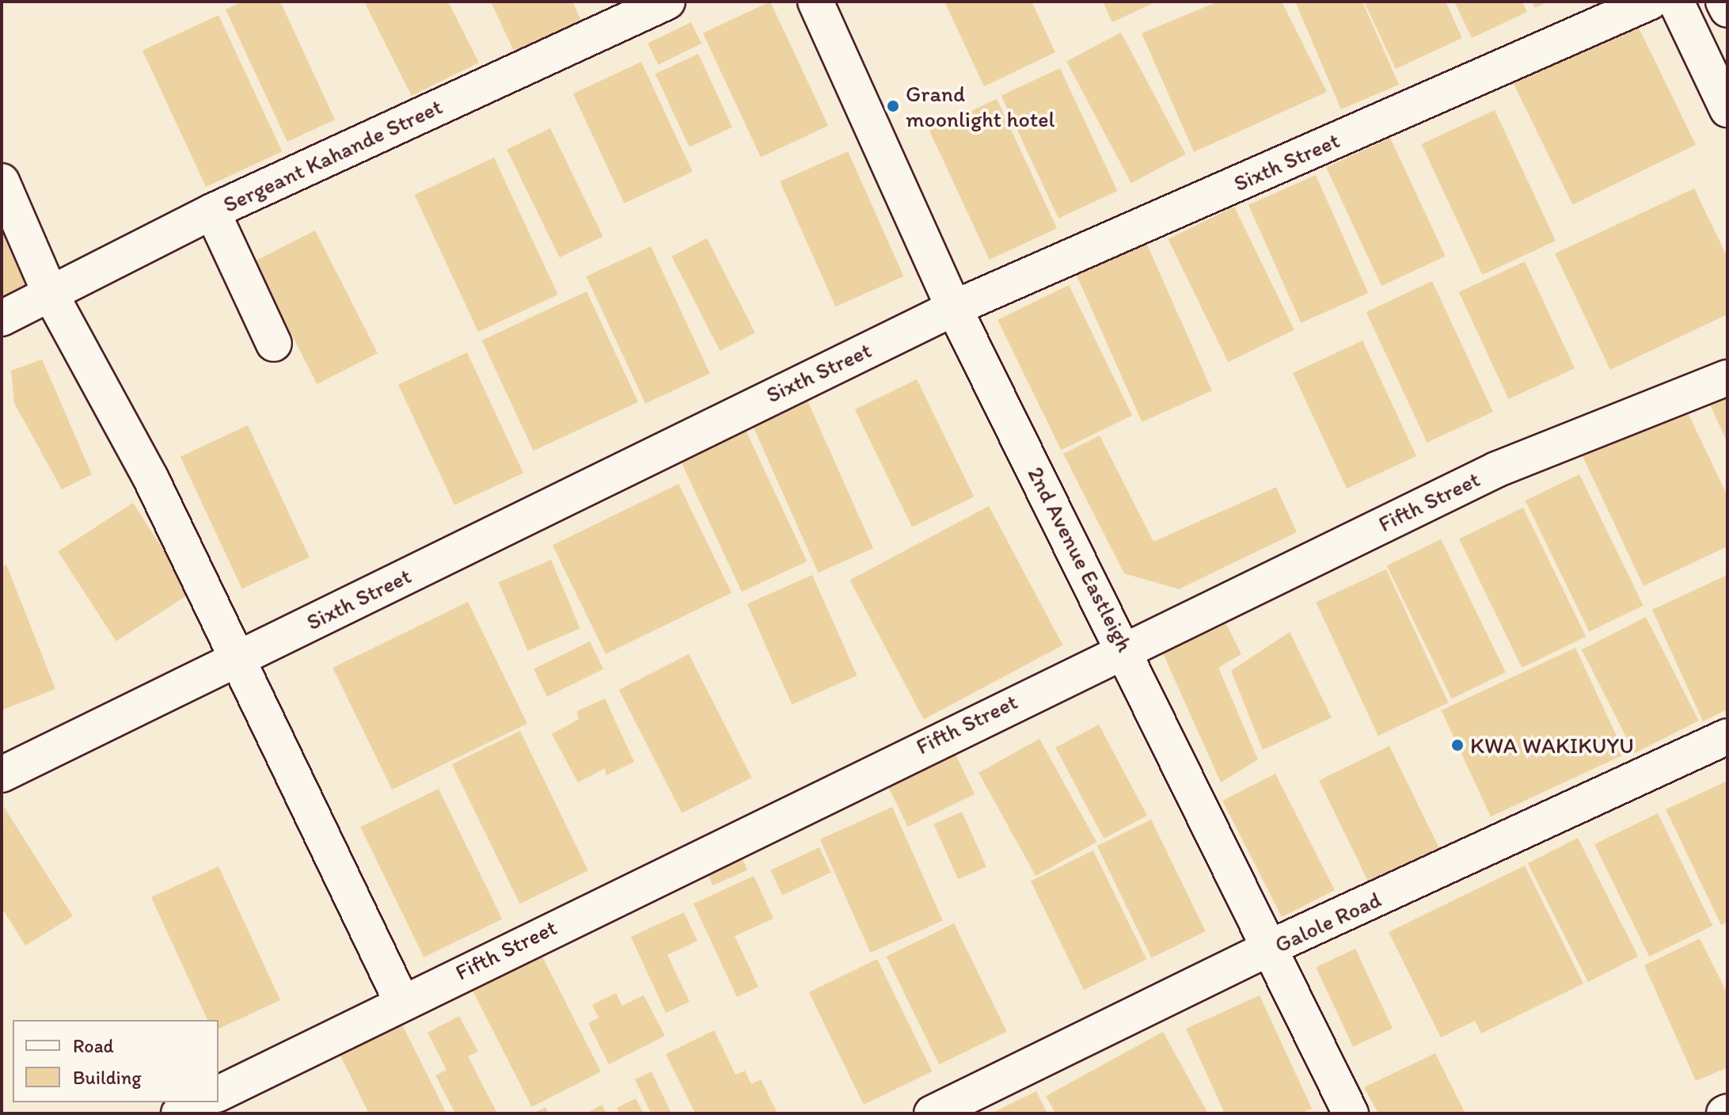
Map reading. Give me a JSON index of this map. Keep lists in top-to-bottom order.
{
  "streets": {
    "street": [
      "Sergeant Kahande Street",
      "Sixth Street",
      "Fifth Street",
      "2nd Avenue Eastleigh",
      "Galole Road"
    ]
  },
  "crossings": [
    ["Sixth Street", "2nd Avenue Eastleigh"],
    ["Fifth Street", "2nd Avenue Eastleigh"],
    ["2nd Avenue Eastleigh", "Galole Road"]
  ],
  "places": ["Grand moonlight hotel", "KWA WAKIKUYU"],
  "legend": ["Road", "Building"]
}
